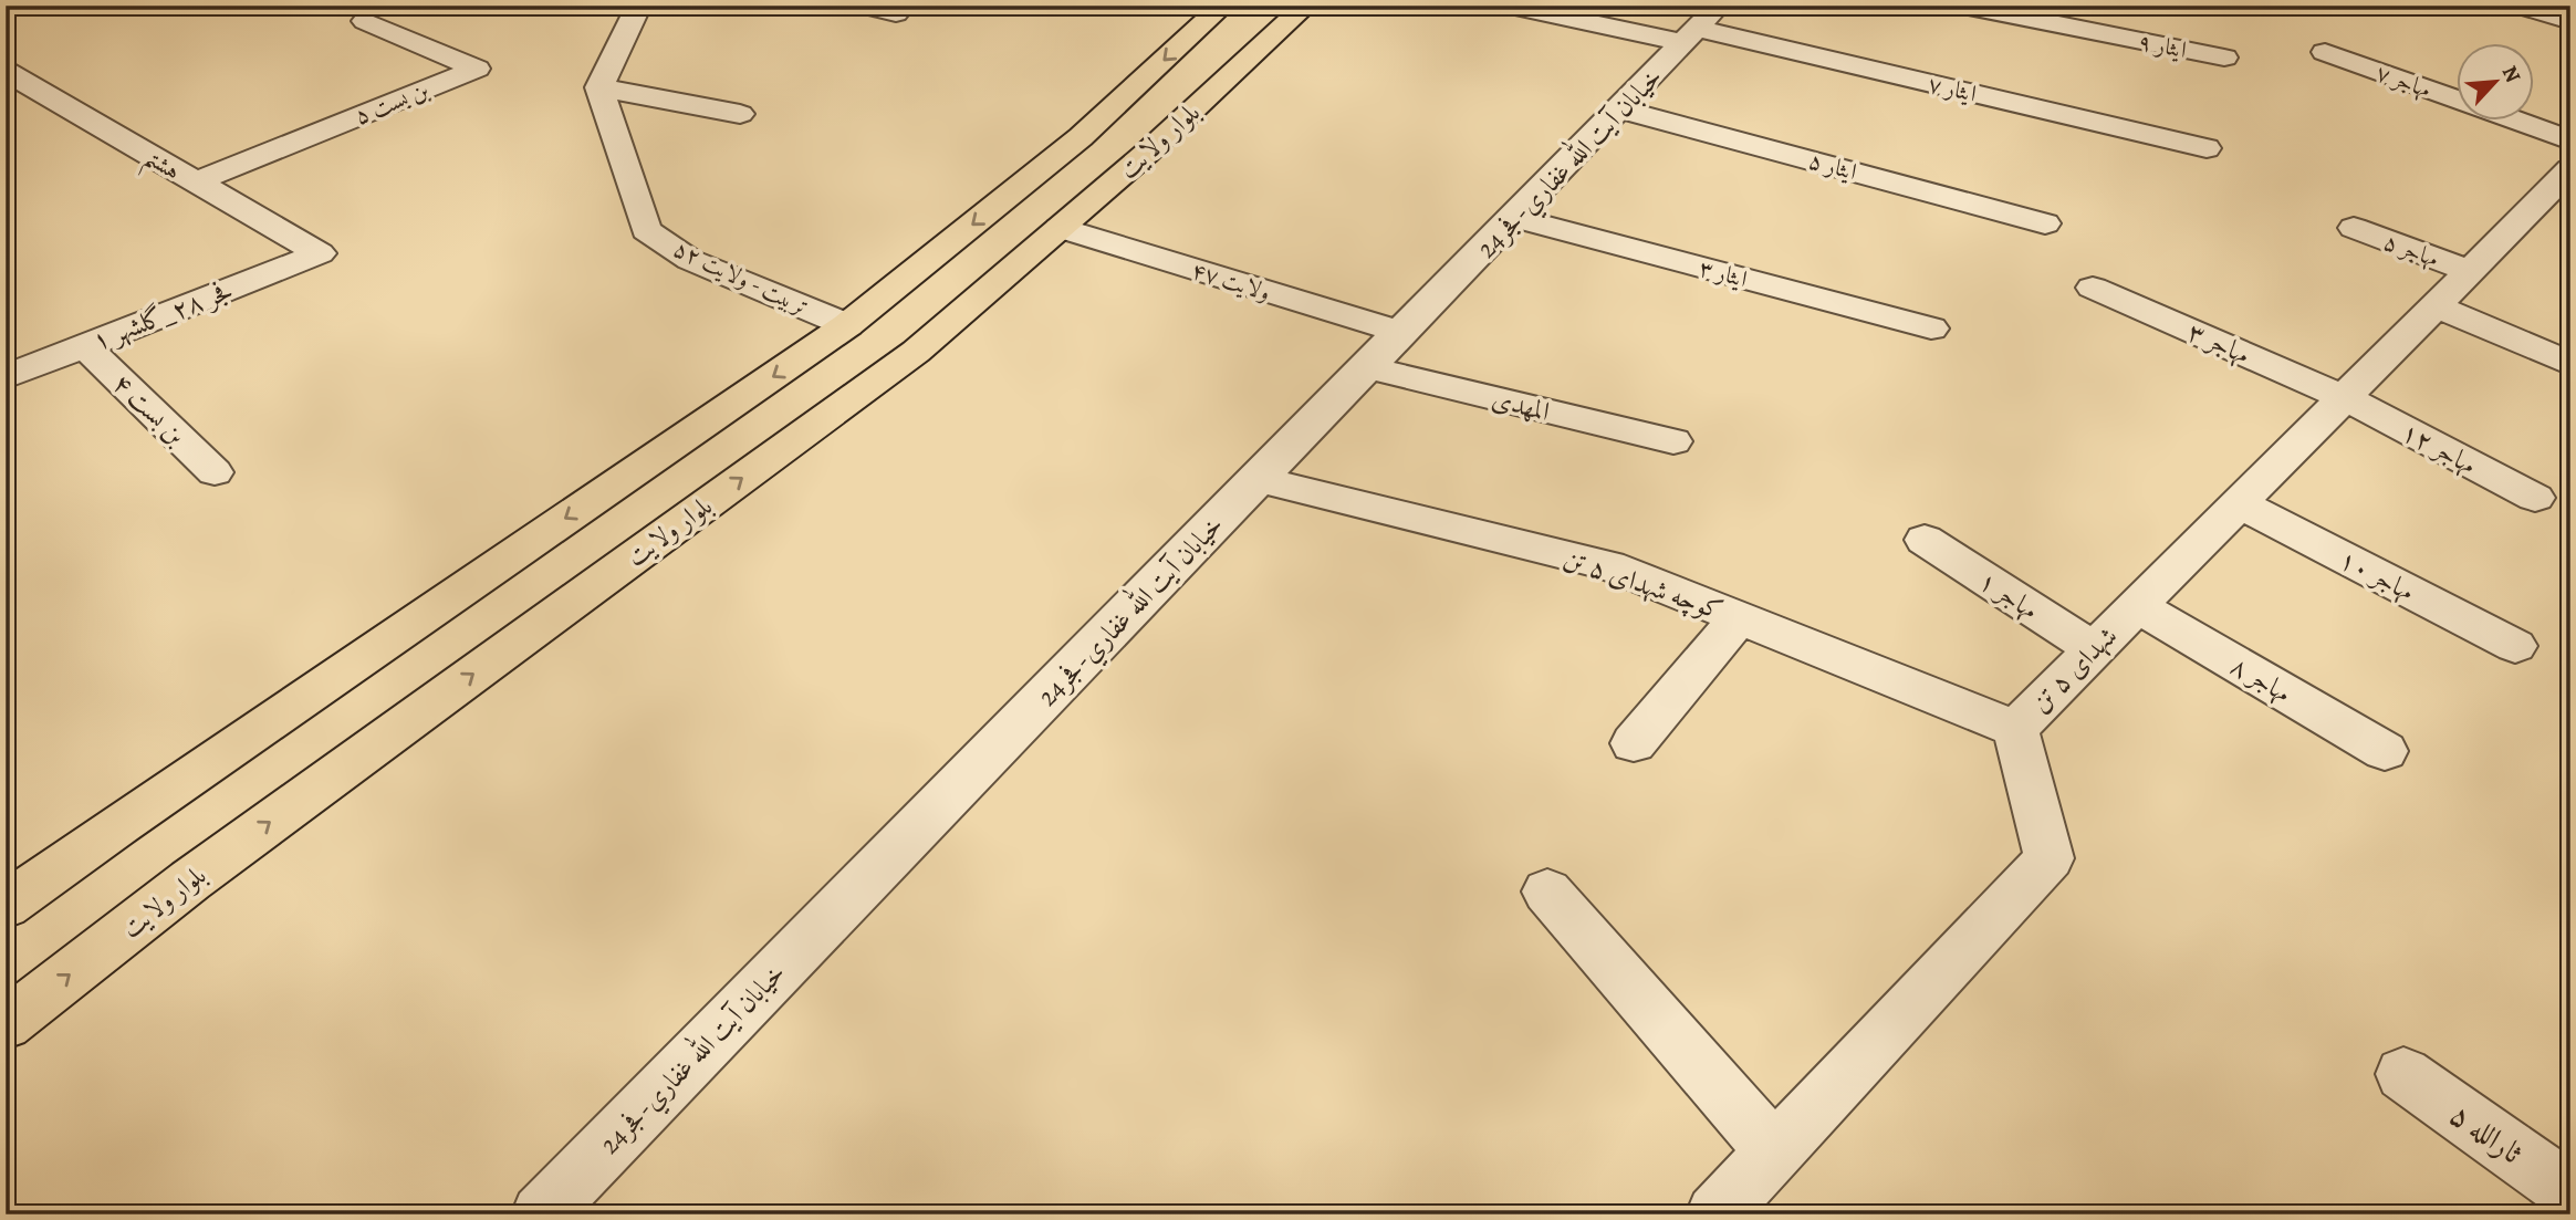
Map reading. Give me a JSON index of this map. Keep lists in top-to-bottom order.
{
  "streets": {
    "main road": ["بلوار ولایت"],
    "street": [
      "ایثار ۹",
      "مهاجر ۷",
      "ایثار ۷",
      "بن بست ۵",
      "خيابان آيت الله غفاري-فجر24",
      "هشتم",
      "ایثار ۵",
      "مهاجر ۵",
      "ایثار ۳",
      "تربیت - ولایت ۵۲",
      "ولایت ۴۷",
      "فجر ۲۸_گلشهر ۱",
      "مهاجر ۳",
      "المهدی",
      "بن بست ۴",
      "مهاجر ۱۲",
      "مهاجر ۱۰",
      "کوچه شهدای ۵ تن",
      "مهاجر ۱",
      "شهدای ۵ تن",
      "مهاجر ۸",
      "ثارالله ۵"
    ]
  },
  "crossings": [
    ["مهاجر ۷", "شهدای ۵ تن"],
    ["ایثار ۷", "خيابان آيت الله غفاري-فجر24"],
    ["بن بست ۵", "هشتم"],
    ["بلوار ولایت", "تربیت - ولایت ۵۲"],
    ["بلوار ولایت", "ولایت ۴۷"],
    ["خيابان آيت الله غفاري-فجر24", "ایثار ۵"],
    ["خيابان آيت الله غفاري-فجر24", "ایثار ۳"],
    ["خيابان آيت الله غفاري-فجر24", "ولایت ۴۷"],
    ["خيابان آيت الله غفاري-فجر24", "المهدی"],
    ["خيابان آيت الله غفاري-فجر24", "کوچه شهدای ۵ تن"],
    ["هشتم", "فجر ۲۸_گلشهر ۱"],
    ["مهاجر ۵", "شهدای ۵ تن"],
    ["فجر ۲۸_گلشهر ۱", "بن بست ۴"],
    ["مهاجر ۳", "مهاجر ۱۲"],
    ["مهاجر ۳", "شهدای ۵ تن"],
    ["مهاجر ۱۲", "شهدای ۵ تن"],
    ["مهاجر ۱۰", "شهدای ۵ تن"],
    ["کوچه شهدای ۵ تن", "شهدای ۵ تن"],
    ["مهاجر ۱", "شهدای ۵ تن"],
    ["شهدای ۵ تن", "مهاجر ۸"]
  ],
  "north": "top right"
}
